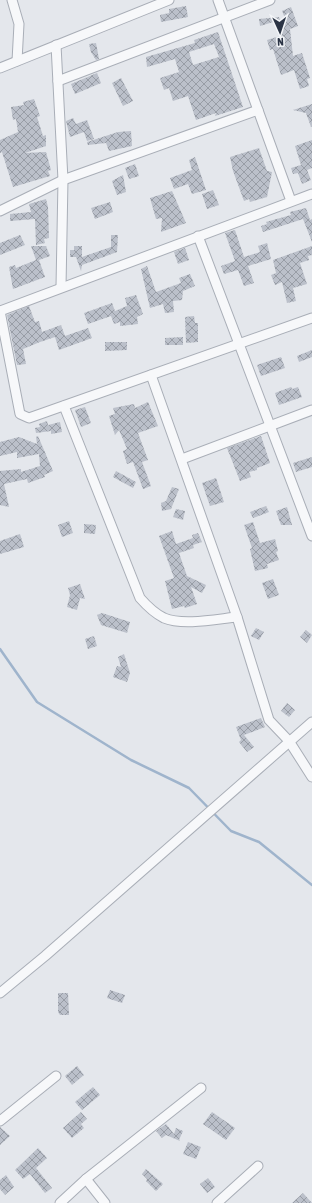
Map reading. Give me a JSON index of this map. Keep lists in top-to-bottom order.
{
  "north": "bottom"
}
